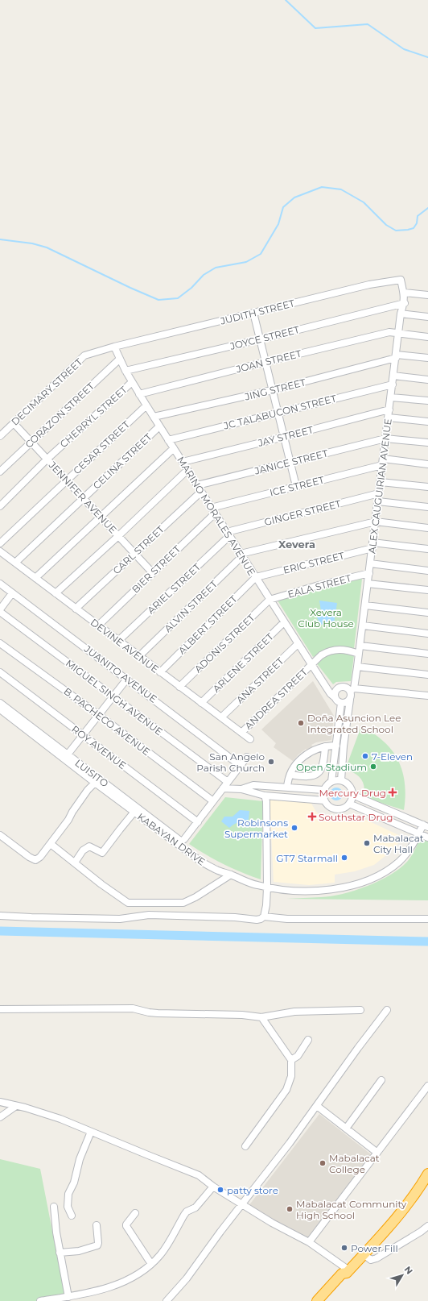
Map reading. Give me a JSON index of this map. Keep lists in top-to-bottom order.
{
  "streets": {
    "street": [
      "JUDITH STREET",
      "JOYCE STREET",
      "JOAN STREET",
      "JING STREET",
      "DECIMARY STREET",
      "JC TALABUCON STREET",
      "CORAZON STREET",
      "CHERRYL STREET",
      "JAY STREET",
      "CESAR STREET",
      "CELINA STREET",
      "JANICE STREET",
      "ICE STREET",
      "ALEX CAUGUIRIAN AVENUE",
      "JENNIFER AVENUE",
      "GINGER STREET",
      "MARINO MORALES AVENUE",
      "CARL STREET",
      "ERIC STREET",
      "BIER STREET",
      "EALA STREET",
      "ARIEL STREET",
      "ALVIN STREET",
      "ALBERT STREET",
      "ADONIS STREET",
      "DEVINE AVENUE",
      "ARLENE STREET",
      "JUANITO AVENUE",
      "ANA STREET",
      "MIGUEL SINGH AVENUE",
      "ANDREA STREET",
      "B. PACHECO AVENUE",
      "ROY AVENUE",
      "LUISITO",
      "KABAYAN DRIVE"
    ]
  },
  "crossings": [
    ["JUDITH STREET", "DECIMARY STREET"],
    ["JUDITH STREET", "ALEX CAUGUIRIAN AVENUE"],
    ["JUDITH STREET", "MARINO MORALES AVENUE"],
    ["JOYCE STREET", "ALEX CAUGUIRIAN AVENUE"],
    ["JOYCE STREET", "MARINO MORALES AVENUE"],
    ["JOAN STREET", "ALEX CAUGUIRIAN AVENUE"],
    ["JOAN STREET", "MARINO MORALES AVENUE"],
    ["JING STREET", "ALEX CAUGUIRIAN AVENUE"],
    ["JING STREET", "MARINO MORALES AVENUE"],
    ["DECIMARY STREET", "JENNIFER AVENUE"],
    ["DECIMARY STREET", "MARINO MORALES AVENUE"],
    ["JC TALABUCON STREET", "ALEX CAUGUIRIAN AVENUE"],
    ["JC TALABUCON STREET", "MARINO MORALES AVENUE"],
    ["CORAZON STREET", "JENNIFER AVENUE"],
    ["CORAZON STREET", "MARINO MORALES AVENUE"],
    ["CHERRYL STREET", "JENNIFER AVENUE"],
    ["CHERRYL STREET", "MARINO MORALES AVENUE"],
    ["JAY STREET", "ALEX CAUGUIRIAN AVENUE"],
    ["JAY STREET", "MARINO MORALES AVENUE"],
    ["CESAR STREET", "JENNIFER AVENUE"],
    ["CESAR STREET", "MARINO MORALES AVENUE"],
    ["CELINA STREET", "JENNIFER AVENUE"],
    ["CELINA STREET", "MARINO MORALES AVENUE"],
    ["CELINA STREET", "DEVINE AVENUE"],
    ["JANICE STREET", "ALEX CAUGUIRIAN AVENUE"],
    ["JANICE STREET", "MARINO MORALES AVENUE"],
    ["ICE STREET", "ALEX CAUGUIRIAN AVENUE"],
    ["ICE STREET", "MARINO MORALES AVENUE"],
    ["ALEX CAUGUIRIAN AVENUE", "GINGER STREET"],
    ["ALEX CAUGUIRIAN AVENUE", "MARINO MORALES AVENUE"],
    ["ALEX CAUGUIRIAN AVENUE", "ERIC STREET"],
    ["ALEX CAUGUIRIAN AVENUE", "EALA STREET"],
    ["ALEX CAUGUIRIAN AVENUE", "ANDREA STREET"],
    ["JENNIFER AVENUE", "CARL STREET"],
    ["JENNIFER AVENUE", "BIER STREET"],
    ["GINGER STREET", "MARINO MORALES AVENUE"],
    ["GINGER STREET", "ARIEL STREET"],
    ["MARINO MORALES AVENUE", "CARL STREET"],
    ["MARINO MORALES AVENUE", "ERIC STREET"],
    ["MARINO MORALES AVENUE", "BIER STREET"],
    ["MARINO MORALES AVENUE", "EALA STREET"],
    ["MARINO MORALES AVENUE", "ARIEL STREET"],
    ["MARINO MORALES AVENUE", "ALVIN STREET"],
    ["MARINO MORALES AVENUE", "ALBERT STREET"],
    ["MARINO MORALES AVENUE", "ADONIS STREET"],
    ["MARINO MORALES AVENUE", "ARLENE STREET"],
    ["MARINO MORALES AVENUE", "ANA STREET"],
    ["MARINO MORALES AVENUE", "ANDREA STREET"],
    ["CARL STREET", "DEVINE AVENUE"],
    ["ERIC STREET", "ALBERT STREET"],
    ["BIER STREET", "DEVINE AVENUE"],
    ["EALA STREET", "ADONIS STREET"],
    ["ARIEL STREET", "DEVINE AVENUE"],
    ["ALVIN STREET", "DEVINE AVENUE"],
    ["ALBERT STREET", "DEVINE AVENUE"],
    ["ADONIS STREET", "DEVINE AVENUE"],
    ["DEVINE AVENUE", "ARLENE STREET"],
    ["DEVINE AVENUE", "ANA STREET"],
    ["DEVINE AVENUE", "ANDREA STREET"],
    ["ROY AVENUE", "LUISITO"]
  ],
  "districts": ["Xevera"],
  "parks": ["Xevera Club House"],
  "places": {
    "other": [
      "Doña Asuncion Lee Integrated School",
      "7-Eleven",
      "San Angelo Parish Church",
      "Open Stadium",
      "Robinsons Supermarket",
      "Mabalacat City Hall",
      "GT7 Starmall",
      "Mabalacat College",
      "patty store",
      "Mabalacat Community High School",
      "Power Fill"
    ],
    "health": ["Mercury Drug", "Southstar Drug"]
  },
  "north": "top right"
}
